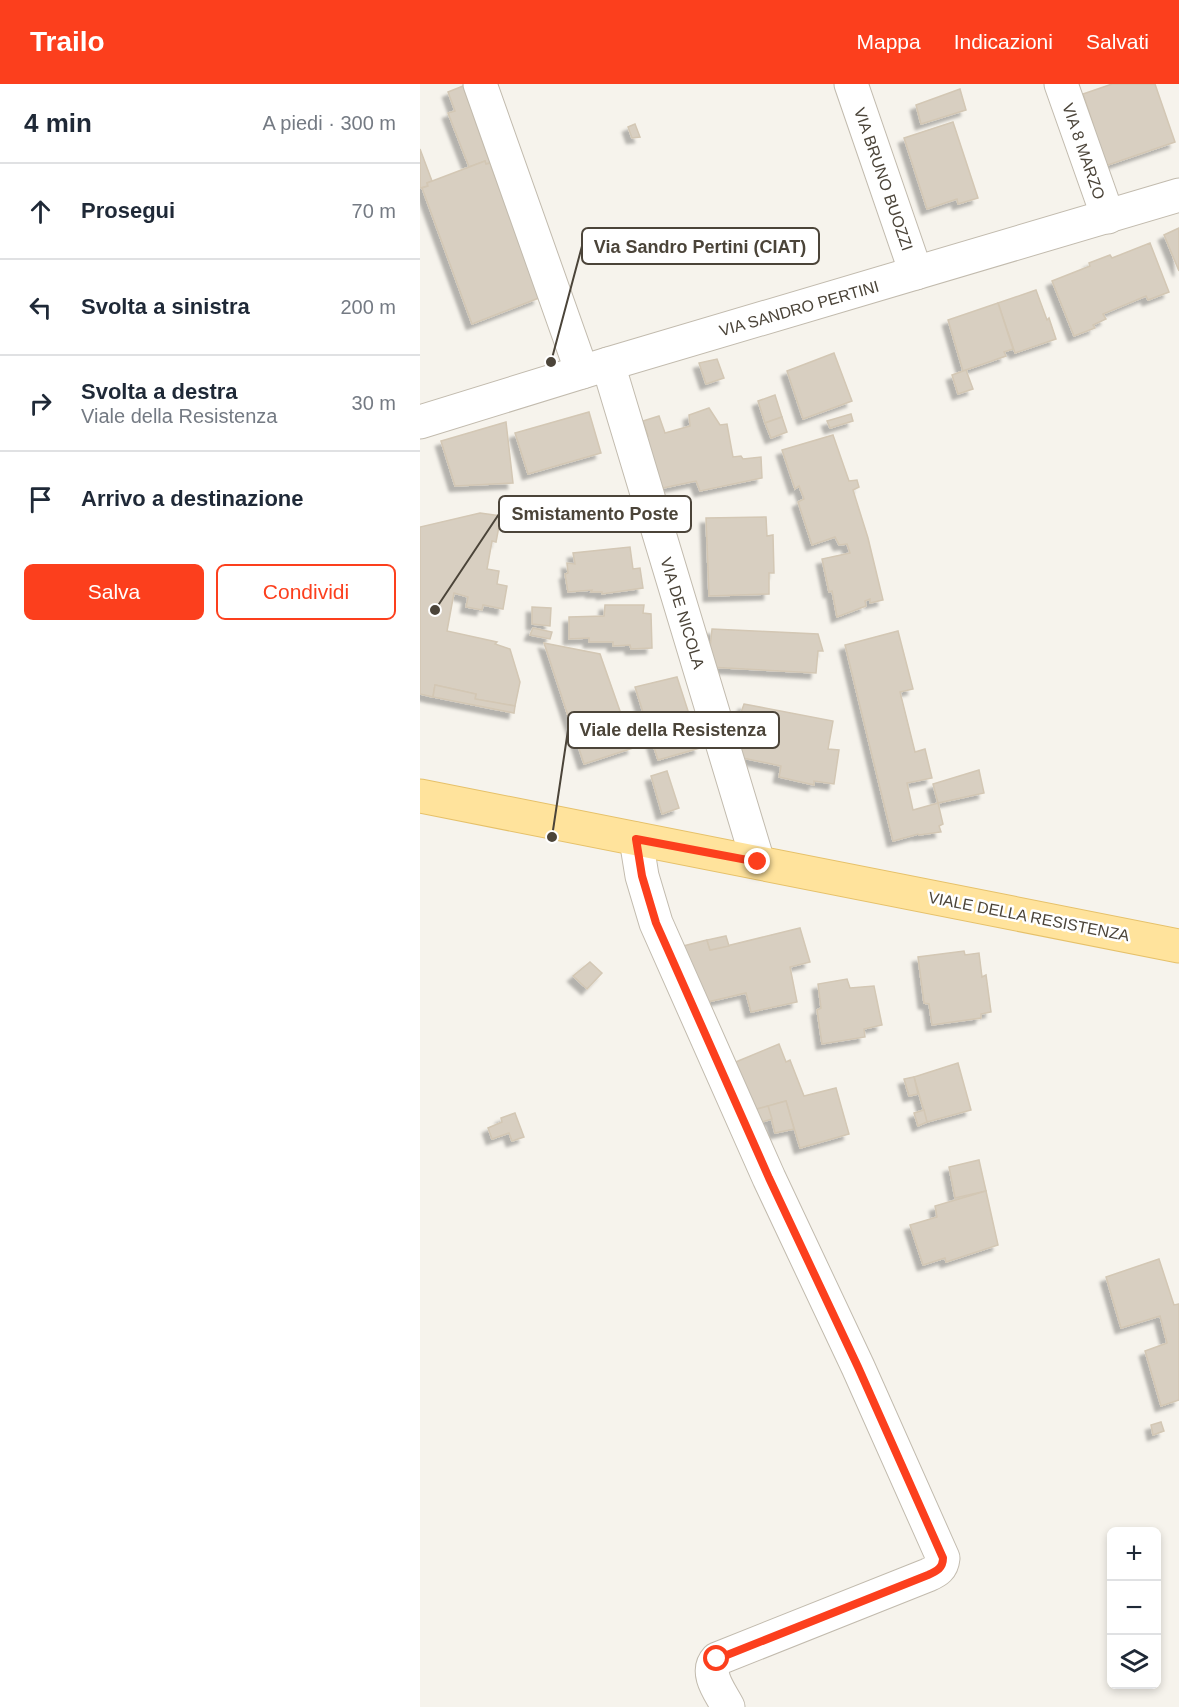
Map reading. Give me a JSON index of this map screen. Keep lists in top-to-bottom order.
{
  "streets": {
    "main road": ["VIALE DELLA RESISTENZA"],
    "street": [
      "VIA 8 MARZO",
      "VIA BRUNO BUOZZI",
      "VIA SANDRO PERTINI",
      "VIA DE NICOLA"
    ]
  },
  "crossings": [
    ["VIA 8 MARZO", "VIA SANDRO PERTINI"],
    ["VIA BRUNO BUOZZI", "VIA SANDRO PERTINI"],
    ["VIA SANDRO PERTINI", "VIA DE NICOLA"],
    ["VIA DE NICOLA", "VIALE DELLA RESISTENZA"]
  ],
  "places": ["Via Sandro Pertini (CIAT)", "Smistamento Poste", "Viale della Resistenza"],
  "page": {
    "header": "Trailo",
    "nav": ["Mappa", "Indicazioni", "Salvati"],
    "heading": ["4 min", "A piedi · 300 m"],
    "list": [
      ["Prosegui", "70 m"],
      ["Svolta a sinistra", "200 m"],
      ["Svolta a destra", "Viale della Resistenza", "30 m"],
      "Arrivo a destinazione"
    ],
    "buttons": ["Salva", "Condividi"],
    "map_buttons": ["+", "−"]
  }
}
